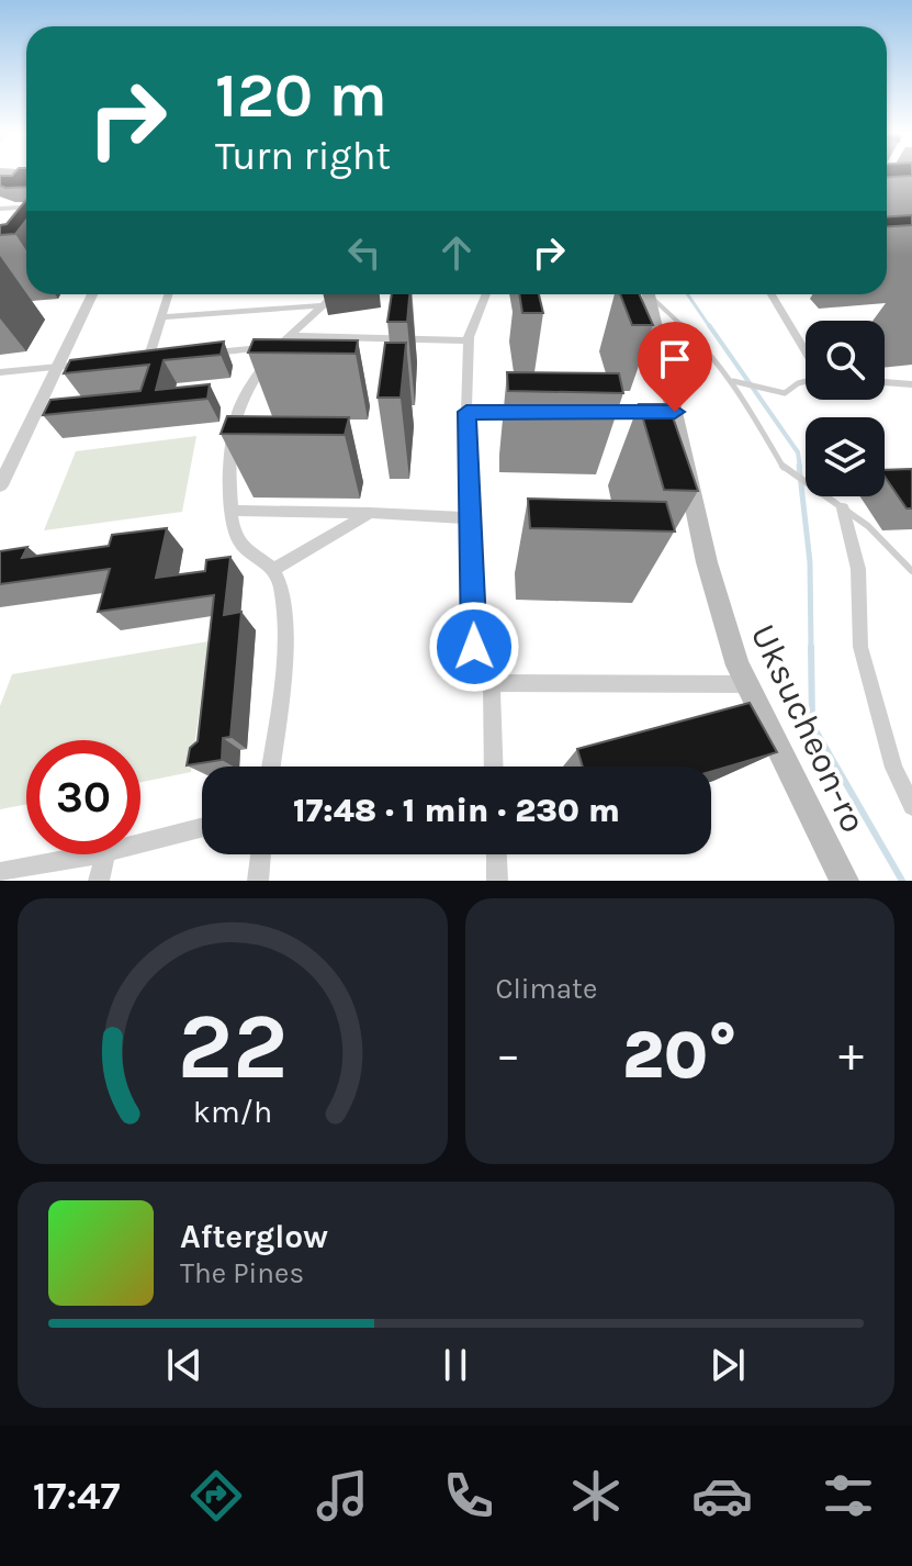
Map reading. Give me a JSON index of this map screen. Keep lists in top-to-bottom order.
{
  "streets": {
    "main road": ["Uksucheon-ro"]
  },
  "page": {
    "turn": ["120 m", "Turn right"],
    "limit": "30",
    "trip": "17:48 · 1 min · 230 m",
    "tile": "Climate",
    "heat": ["−", "20°", "+"],
    "song": ["Afterglow", "The Pines"],
    "tabs": "17:47",
    "gauge": ["22", "km/h"]
  }
}
